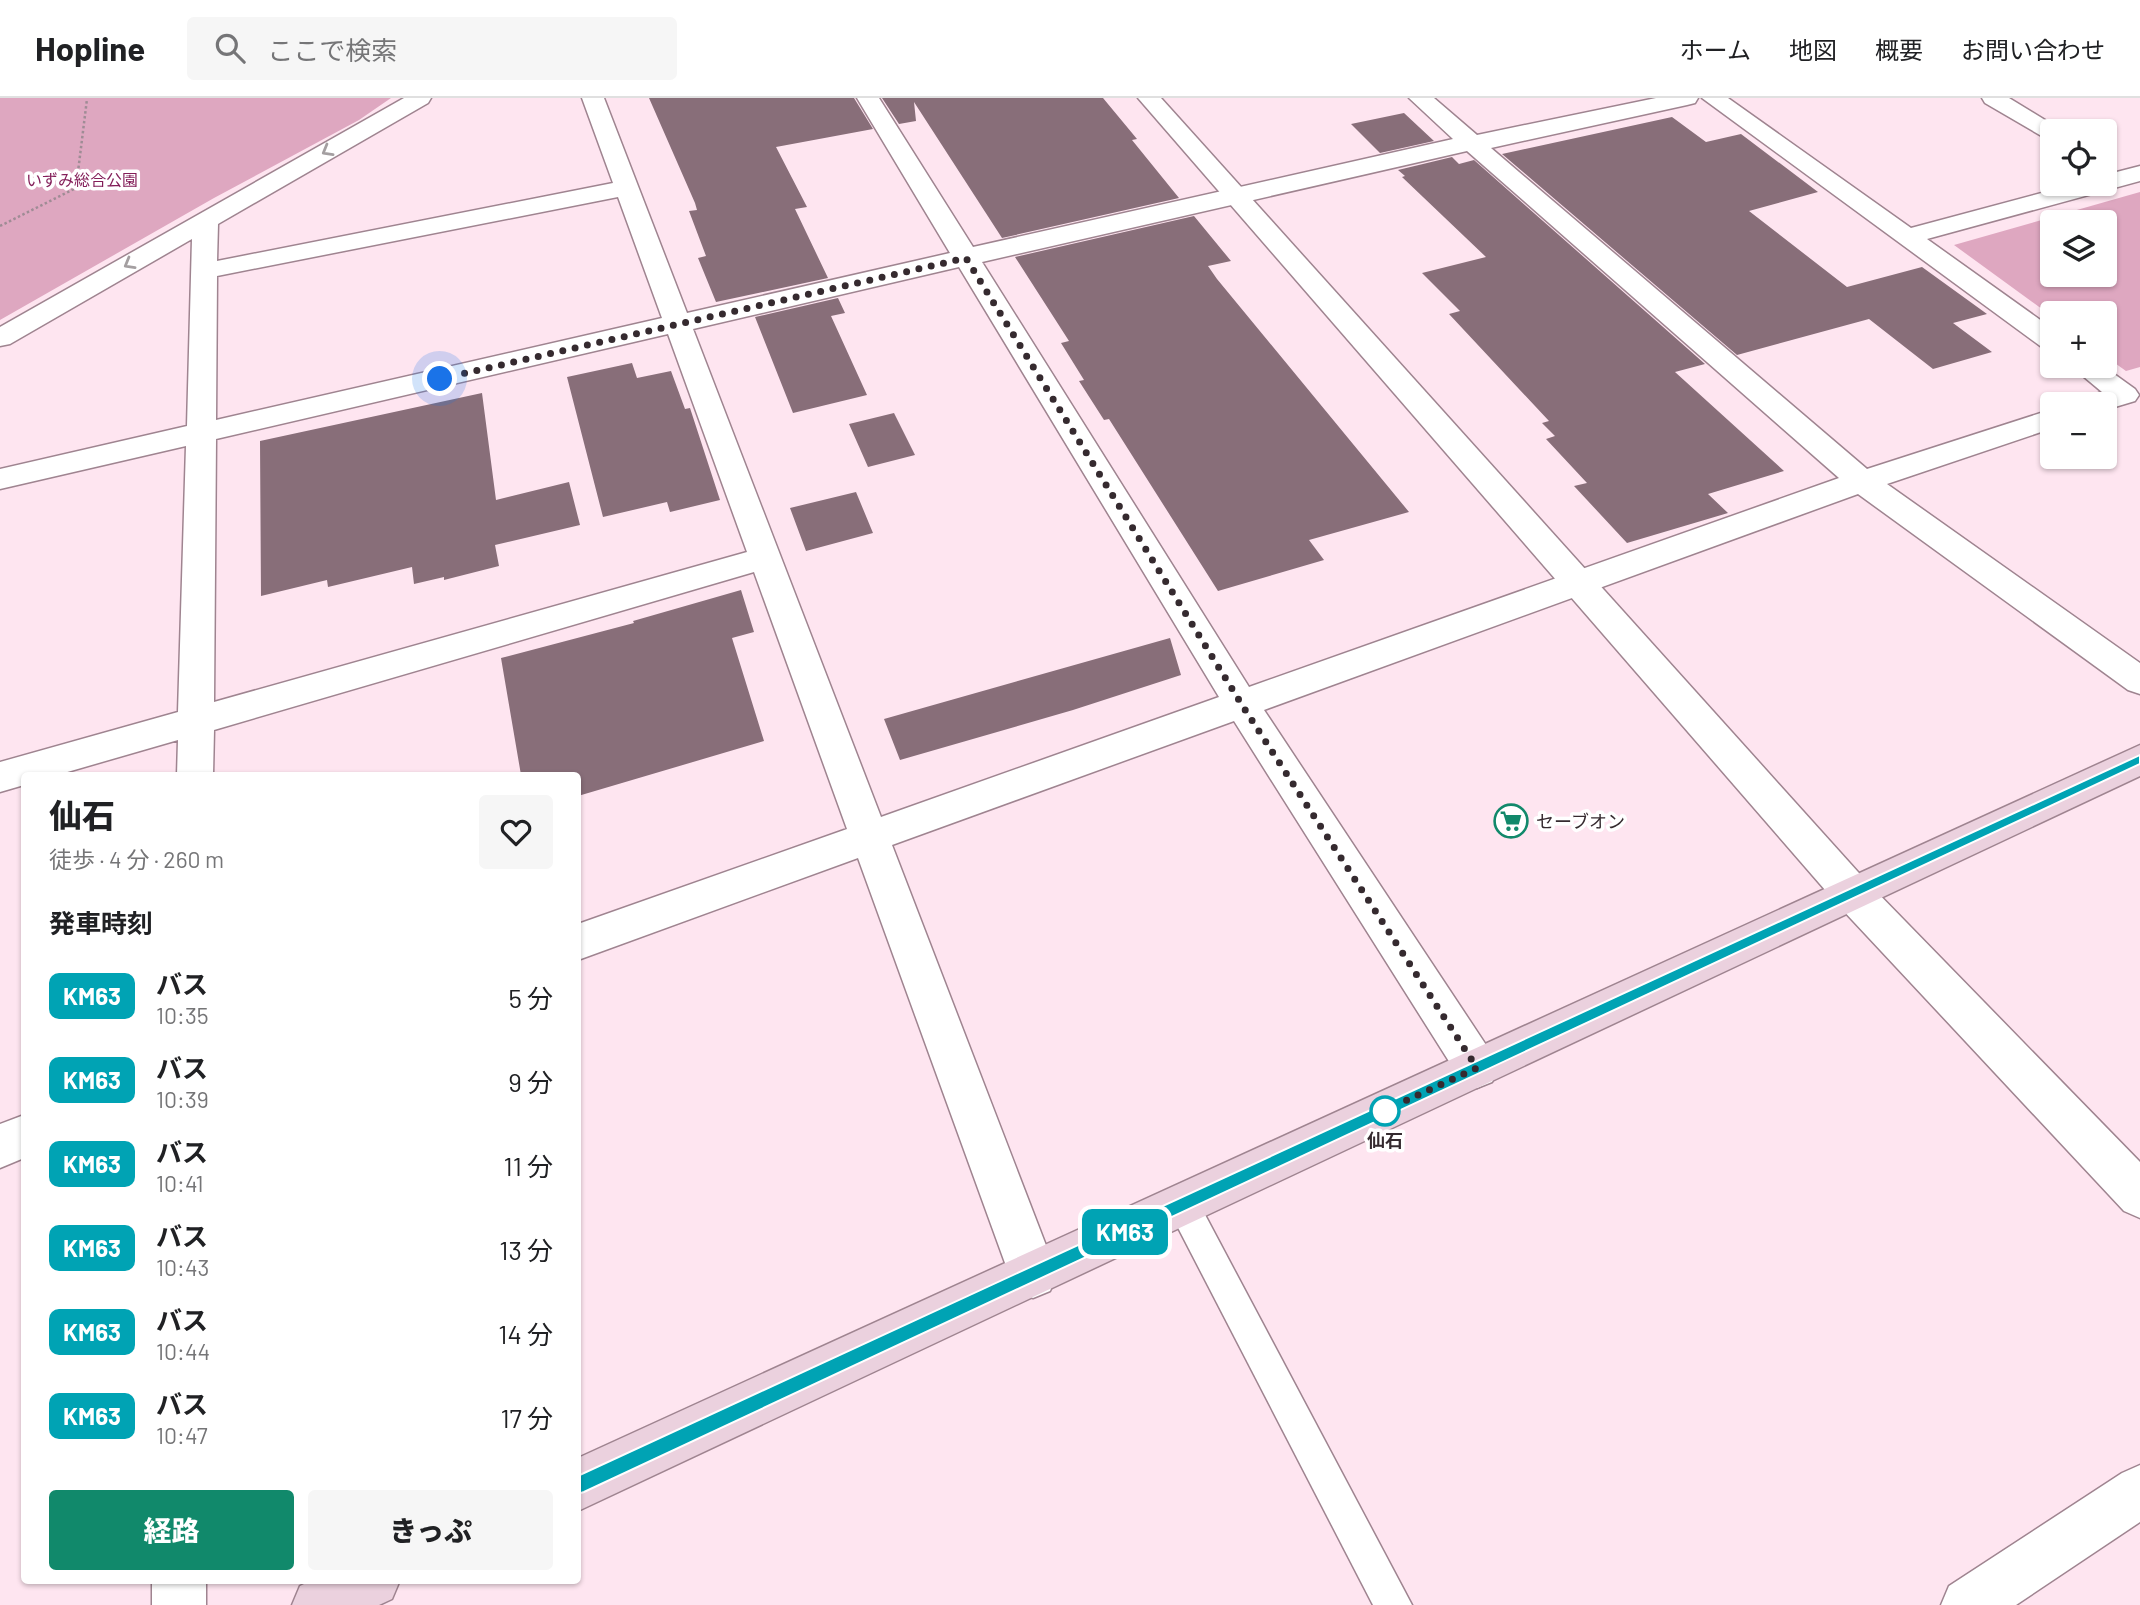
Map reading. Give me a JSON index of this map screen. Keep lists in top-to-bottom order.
{
  "parks": ["いずみ総合公園"],
  "places": {
    "supermarket": ["セーブオン"],
    "other": ["仙石"]
  },
  "lines": ["bus line KM63"],
  "page": {
    "header": "Hopline",
    "search": "ここで検索",
    "nav": [
      "ホーム",
      "地図",
      "概要",
      "お問い合わせ"
    ],
    "on_map": "KM63",
    "map_buttons": ["+", "−"],
    "heading": [
      ["仙石", "徒歩 · 4 分 · 260 m"],
      "発車時刻"
    ],
    "list": [
      {
        "mark": "KM63",
        "name": "バス",
        "note": "10:35",
        "value": "5 分"
      },
      {
        "mark": "KM63",
        "name": "バス",
        "note": "10:39",
        "value": "9 分"
      },
      {
        "mark": "KM63",
        "name": "バス",
        "note": "10:41",
        "value": "11 分"
      },
      {
        "mark": "KM63",
        "name": "バス",
        "note": "10:43",
        "value": "13 分"
      },
      {
        "mark": "KM63",
        "name": "バス",
        "note": "10:44",
        "value": "14 分"
      },
      {
        "mark": "KM63",
        "name": "バス",
        "note": "10:47",
        "value": "17 分"
      }
    ],
    "buttons": ["経路", "きっぷ"]
  }
}
